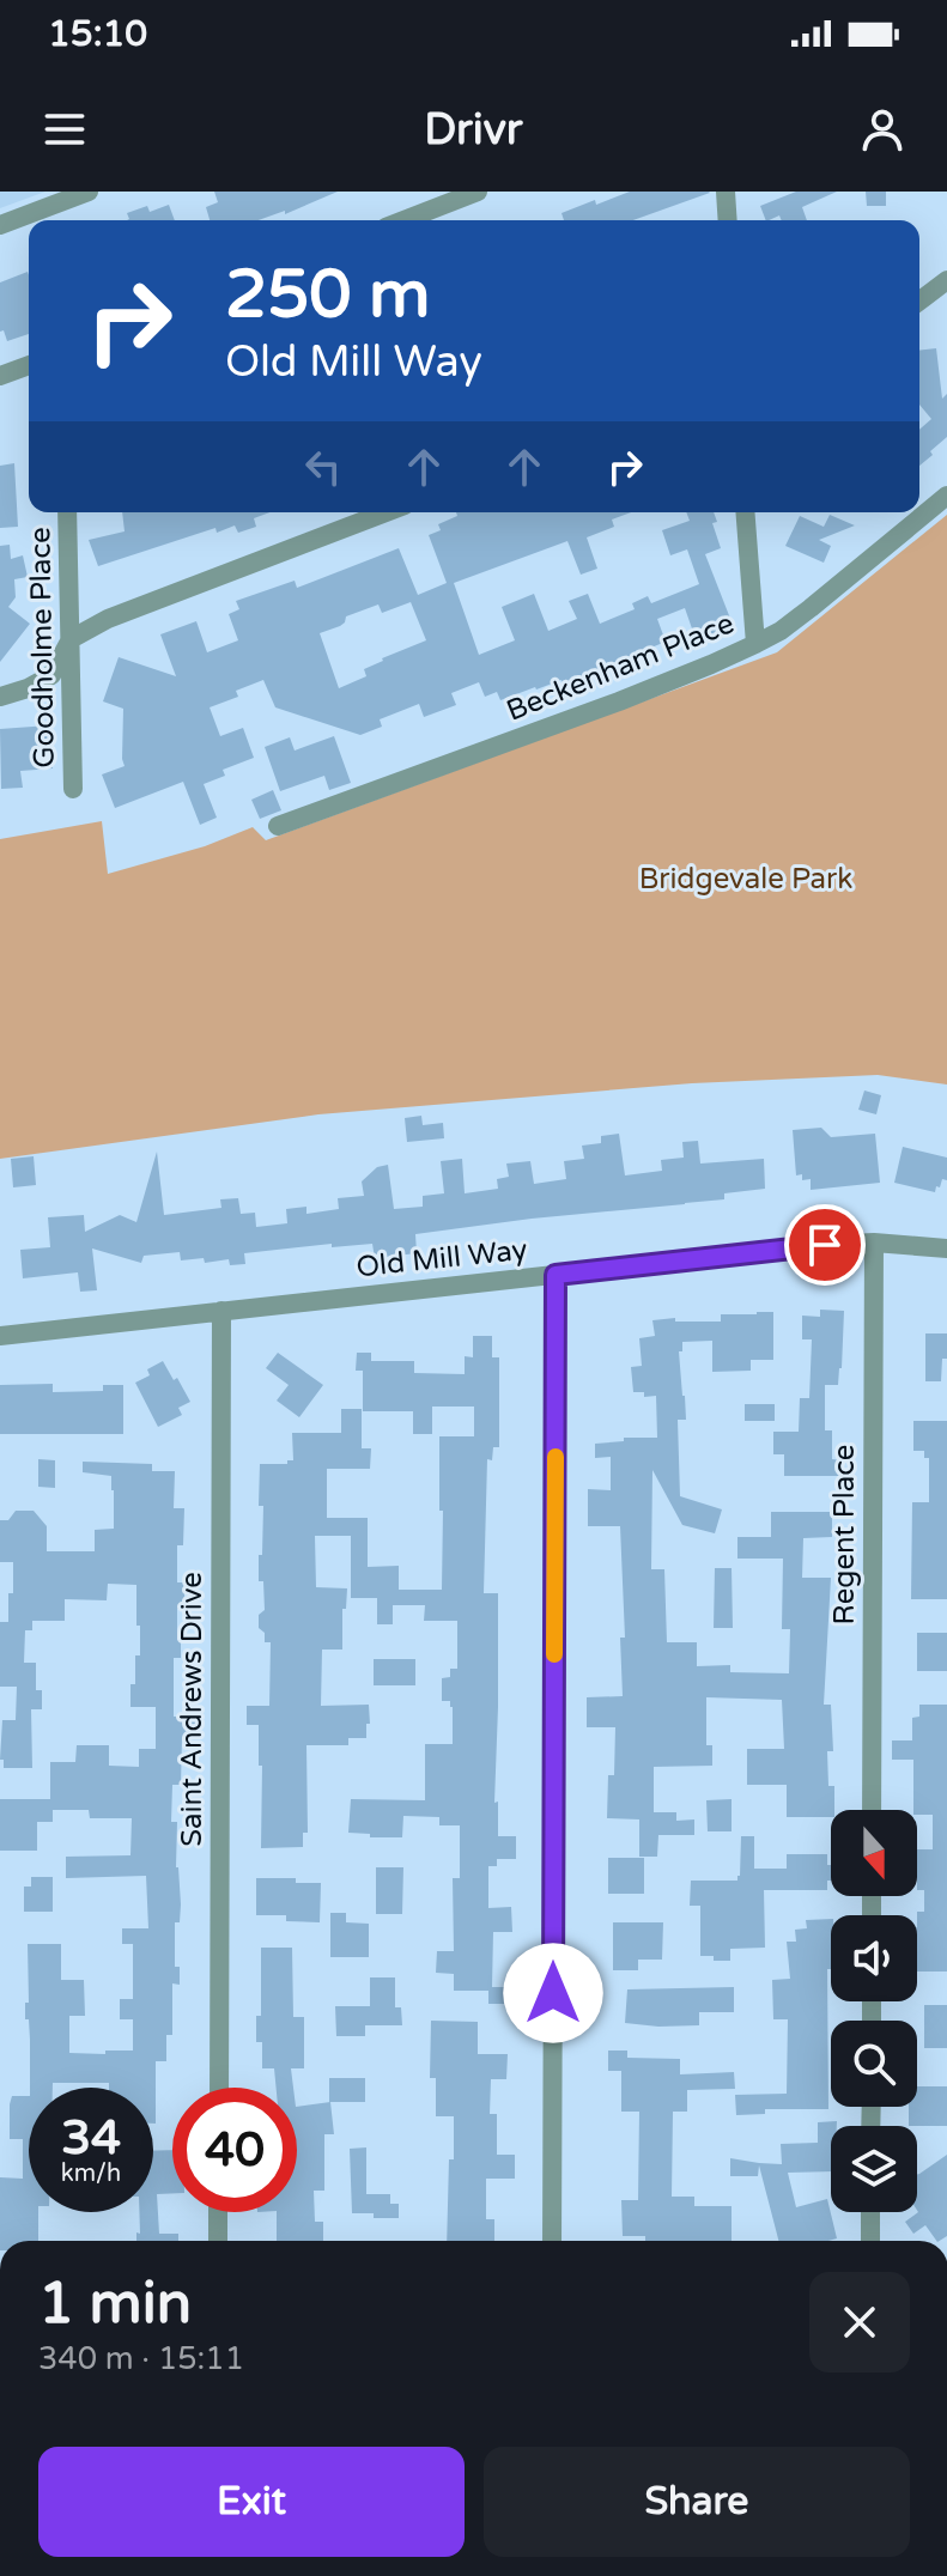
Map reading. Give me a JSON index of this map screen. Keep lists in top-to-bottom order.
{
  "streets": {
    "street": [
      "Goodholme Place",
      "Beckenham Place",
      "Old Mill Way",
      "Regent Place",
      "Saint Andrews Drive"
    ]
  },
  "crossings": [
    ["Old Mill Way", "Regent Place"],
    ["Old Mill Way", "Saint Andrews Drive"]
  ],
  "parks": ["Bridgevale Park"],
  "north": "bottom",
  "page": {
    "status": "15:10",
    "header": "Drivr",
    "turn": ["250 m", "Old Mill Way"],
    "speed": "34 km/h",
    "limit": "40",
    "heading": ["1 min", "340 m · 15:11"],
    "buttons": ["Exit", "Share"]
  }
}
